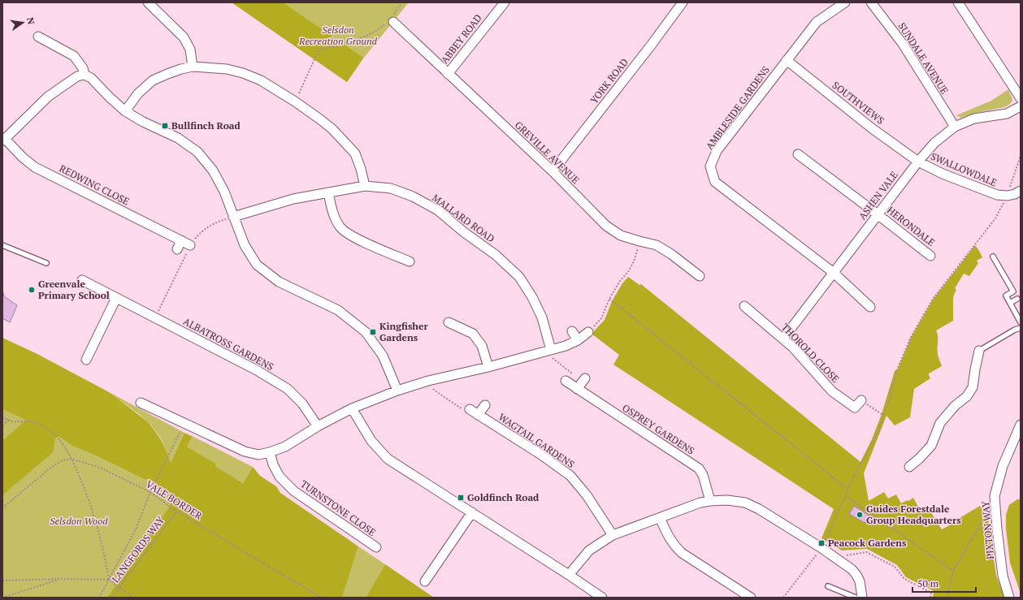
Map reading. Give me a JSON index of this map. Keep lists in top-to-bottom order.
{
  "streets": {
    "street": [
      "ABBEY ROAD",
      "SUNDALE AVENUE",
      "YORK ROAD",
      "SOUTHVIEWS",
      "AMBLESIDE GARDENS",
      "GREVILLE AVENUE",
      "SWALLOWDALE",
      "REDWING CLOSE",
      "ASHEN VALE",
      "MALLARD ROAD",
      "HERONDALE",
      "ALBATROSS GARDENS",
      "THOROLD CLOSE",
      "OSPREY GARDENS",
      "WAGTAIL GARDENS",
      "TURNSTONE CLOSE",
      "PIXTON WAY"
    ],
    "path": ["VALE BORDER", "LANGFORDS WAY"]
  },
  "crossings": [
    ["ABBEY ROAD", "GREVILLE AVENUE"],
    ["SUNDALE AVENUE", "ASHEN VALE"],
    ["YORK ROAD", "GREVILLE AVENUE"],
    ["SOUTHVIEWS", "AMBLESIDE GARDENS"],
    ["SOUTHVIEWS", "SWALLOWDALE"],
    ["SOUTHVIEWS", "ASHEN VALE"],
    ["AMBLESIDE GARDENS", "ASHEN VALE"],
    ["SWALLOWDALE", "ASHEN VALE"],
    ["ASHEN VALE", "HERONDALE"],
    ["ASHEN VALE", "THOROLD CLOSE"],
    ["VALE BORDER", "LANGFORDS WAY"]
  ],
  "parks": ["Selsdon Recreation Ground", "Selsdon Wood"],
  "places": {
    "transit": [
      "Bullfinch Road",
      "Kingfisher Gardens",
      "Goldfinch Road",
      "Peacock Gardens"
    ],
    "other": ["Greenvale Primary School", "Guides Forestdale Group Headquarters"]
  },
  "scale_bar": "50 m",
  "north": "right"
}
